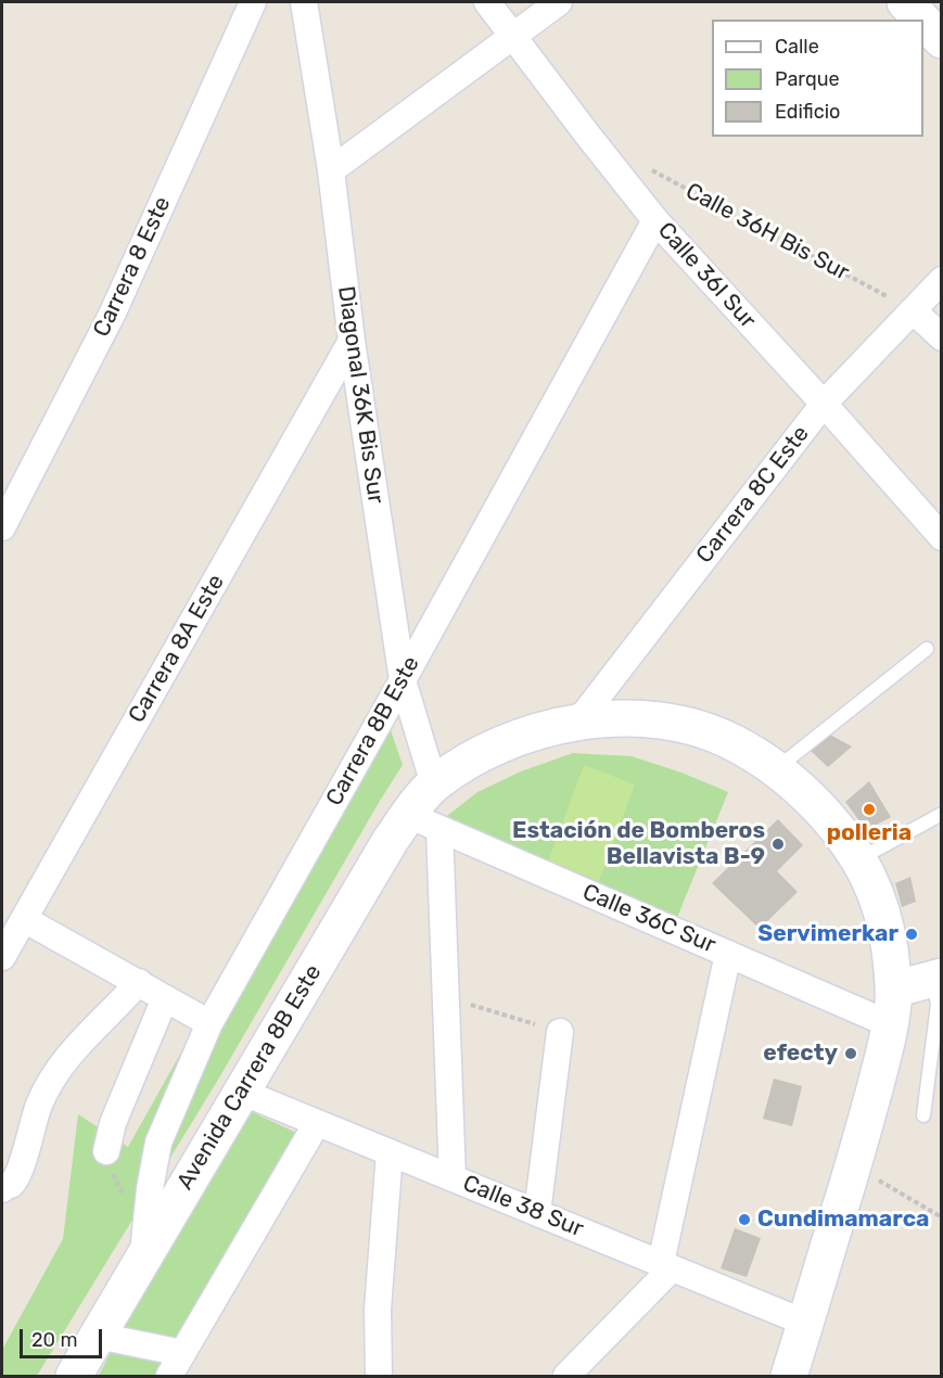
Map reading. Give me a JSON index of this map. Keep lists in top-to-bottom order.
{
  "streets": {
    "main road": ["Avenida Carrera 8B Este"],
    "street": [
      "Carrera 8 Este",
      "Calle 36I Sur",
      "Diagonal 36K Bis Sur",
      "Carrera 8C Este",
      "Carrera 8A Este",
      "Carrera 8B Este",
      "Calle 36C Sur",
      "Calle 38 Sur"
    ],
    "path": ["Calle 36H Bis Sur"]
  },
  "crossings": [
    ["Calle 36H Bis Sur", "Carrera 8C Este"],
    ["Calle 36I Sur", "Carrera 8C Este"],
    ["Calle 36I Sur", "Carrera 8B Este"],
    ["Diagonal 36K Bis Sur", "Carrera 8A Este"],
    ["Diagonal 36K Bis Sur", "Carrera 8B Este"],
    ["Diagonal 36K Bis Sur", "Avenida Carrera 8B Este"],
    ["Carrera 8C Este", "Avenida Carrera 8B Este"],
    ["Carrera 8B Este", "Avenida Carrera 8B Este"],
    ["Calle 36C Sur", "Avenida Carrera 8B Este"],
    ["Avenida Carrera 8B Este", "Calle 38 Sur"]
  ],
  "places": [
    "polleria",
    "Estación de Bomberos Bellavista B-9",
    "Servimerkar",
    "efecty",
    "Cundimamarca"
  ],
  "legend": ["Calle", "Parque", "Edificio"],
  "scale_bar": "20 m"
}
